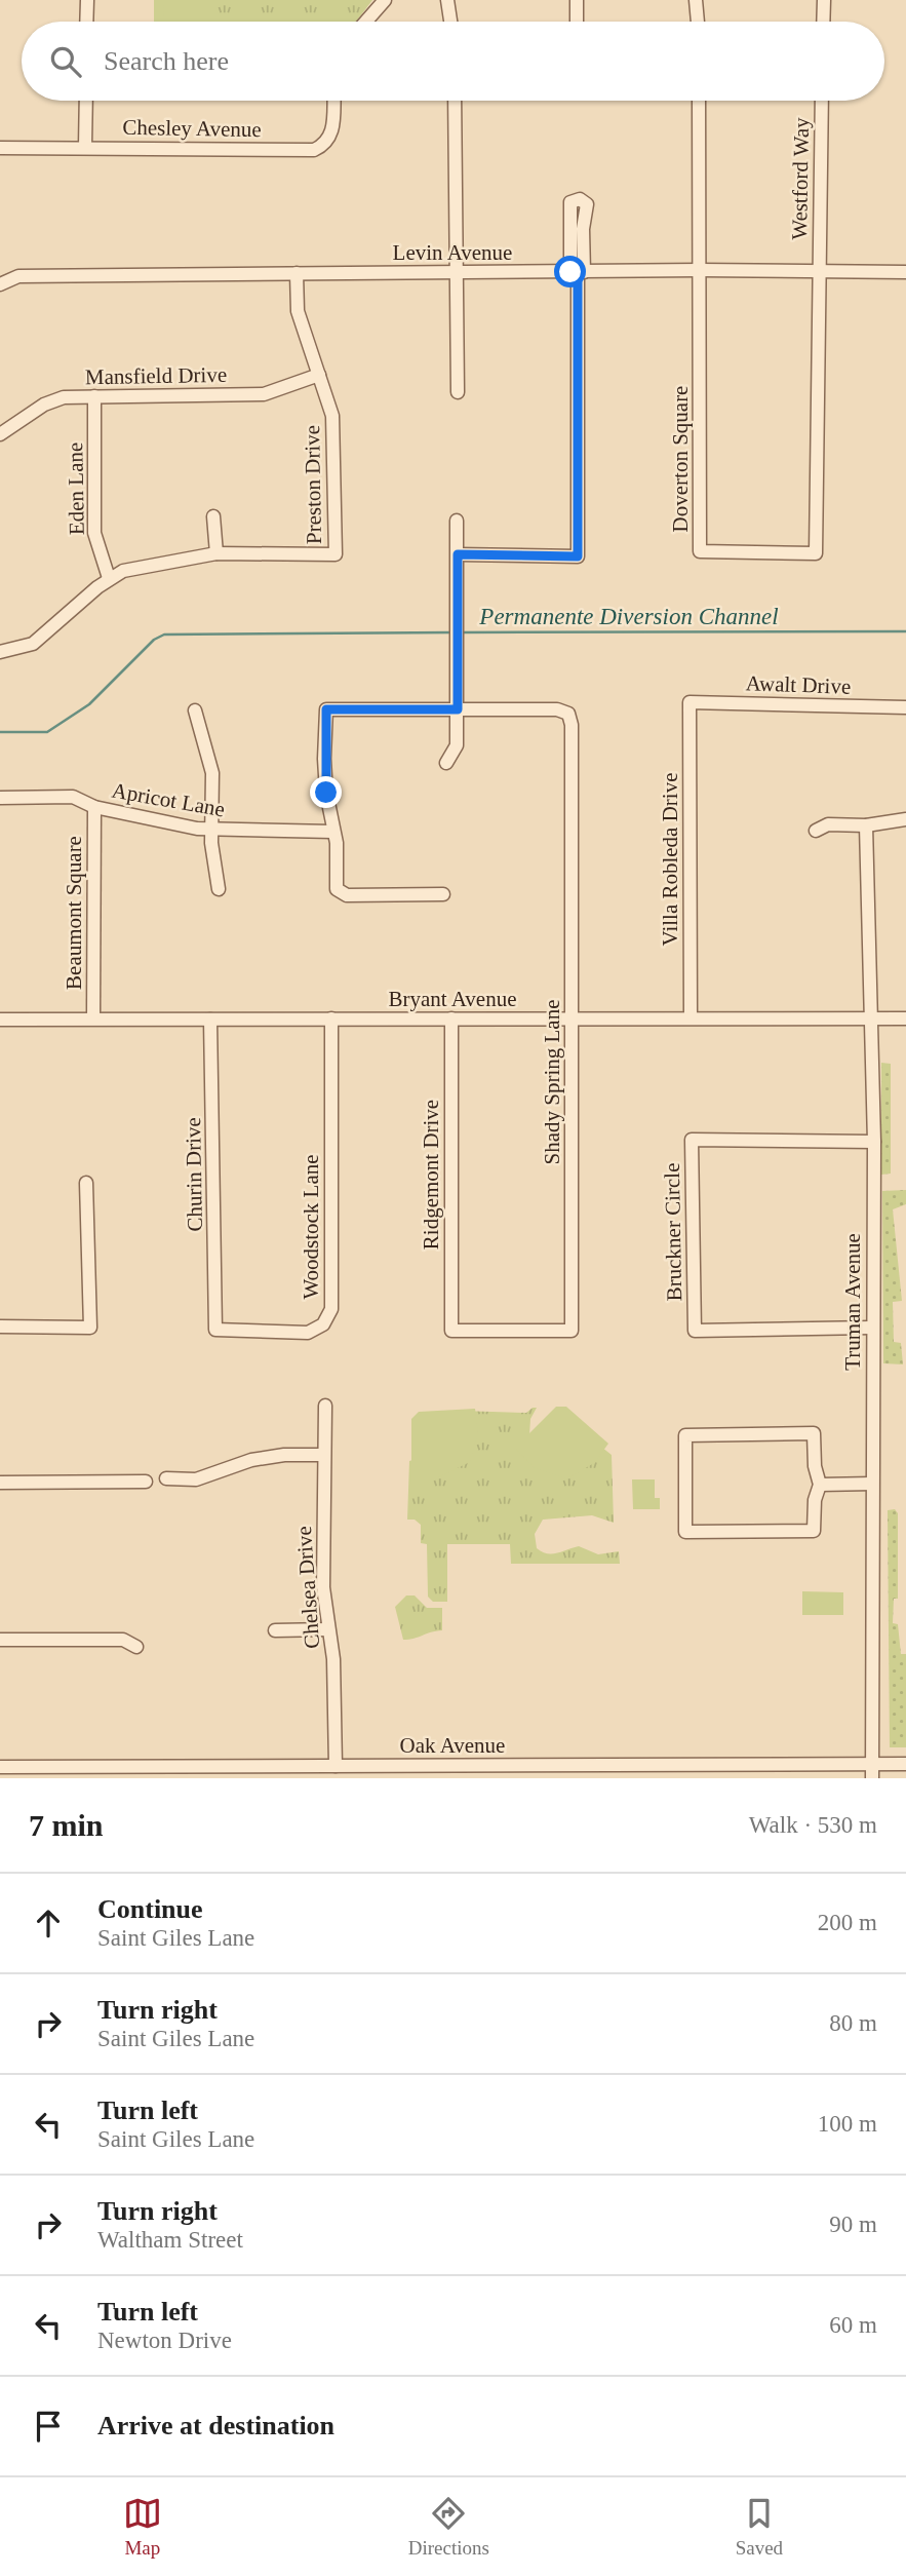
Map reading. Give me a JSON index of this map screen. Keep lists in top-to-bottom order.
{
  "streets": {
    "street": [
      "Chesley Avenue",
      "Westford Way",
      "Levin Avenue",
      "Mansfield Drive",
      "Doverton Square",
      "Preston Drive",
      "Eden Lane",
      "Awalt Drive",
      "Apricot Lane",
      "Villa Robleda Drive",
      "Beaumont Square",
      "Bryant Avenue",
      "Shady Spring Lane",
      "Churin Drive",
      "Ridgemont Drive",
      "Woodstock Lane",
      "Bruckner Circle",
      "Truman Avenue",
      "Chelsea Drive",
      "Oak Avenue"
    ]
  },
  "crossings": [
    ["Westford Way", "Levin Avenue"],
    ["Westford Way", "Doverton Square"],
    ["Levin Avenue", "Doverton Square"],
    ["Levin Avenue", "Preston Drive"],
    ["Mansfield Drive", "Preston Drive"],
    ["Mansfield Drive", "Eden Lane"],
    ["Preston Drive", "Eden Lane"],
    ["Awalt Drive", "Villa Robleda Drive"],
    ["Apricot Lane", "Beaumont Square"],
    ["Villa Robleda Drive", "Bryant Avenue"],
    ["Beaumont Square", "Bryant Avenue"],
    ["Bryant Avenue", "Shady Spring Lane"],
    ["Bryant Avenue", "Churin Drive"],
    ["Bryant Avenue", "Ridgemont Drive"],
    ["Bryant Avenue", "Woodstock Lane"],
    ["Bryant Avenue", "Truman Avenue"],
    ["Shady Spring Lane", "Ridgemont Drive"],
    ["Churin Drive", "Woodstock Lane"],
    ["Bruckner Circle", "Truman Avenue"],
    ["Truman Avenue", "Oak Avenue"],
    ["Chelsea Drive", "Oak Avenue"]
  ],
  "water": ["Permanente Diversion Channel"],
  "page": {
    "search": "Search here",
    "heading": ["7 min", "Walk · 530 m"],
    "list": [
      ["Continue", "Saint Giles Lane", "200 m"],
      ["Turn right", "Saint Giles Lane", "80 m"],
      ["Turn left", "Saint Giles Lane", "100 m"],
      ["Turn right", "Waltham Street", "90 m"],
      ["Turn left", "Newton Drive", "60 m"],
      "Arrive at destination"
    ],
    "nav": ["Map", "Directions", "Saved"]
  }
}
